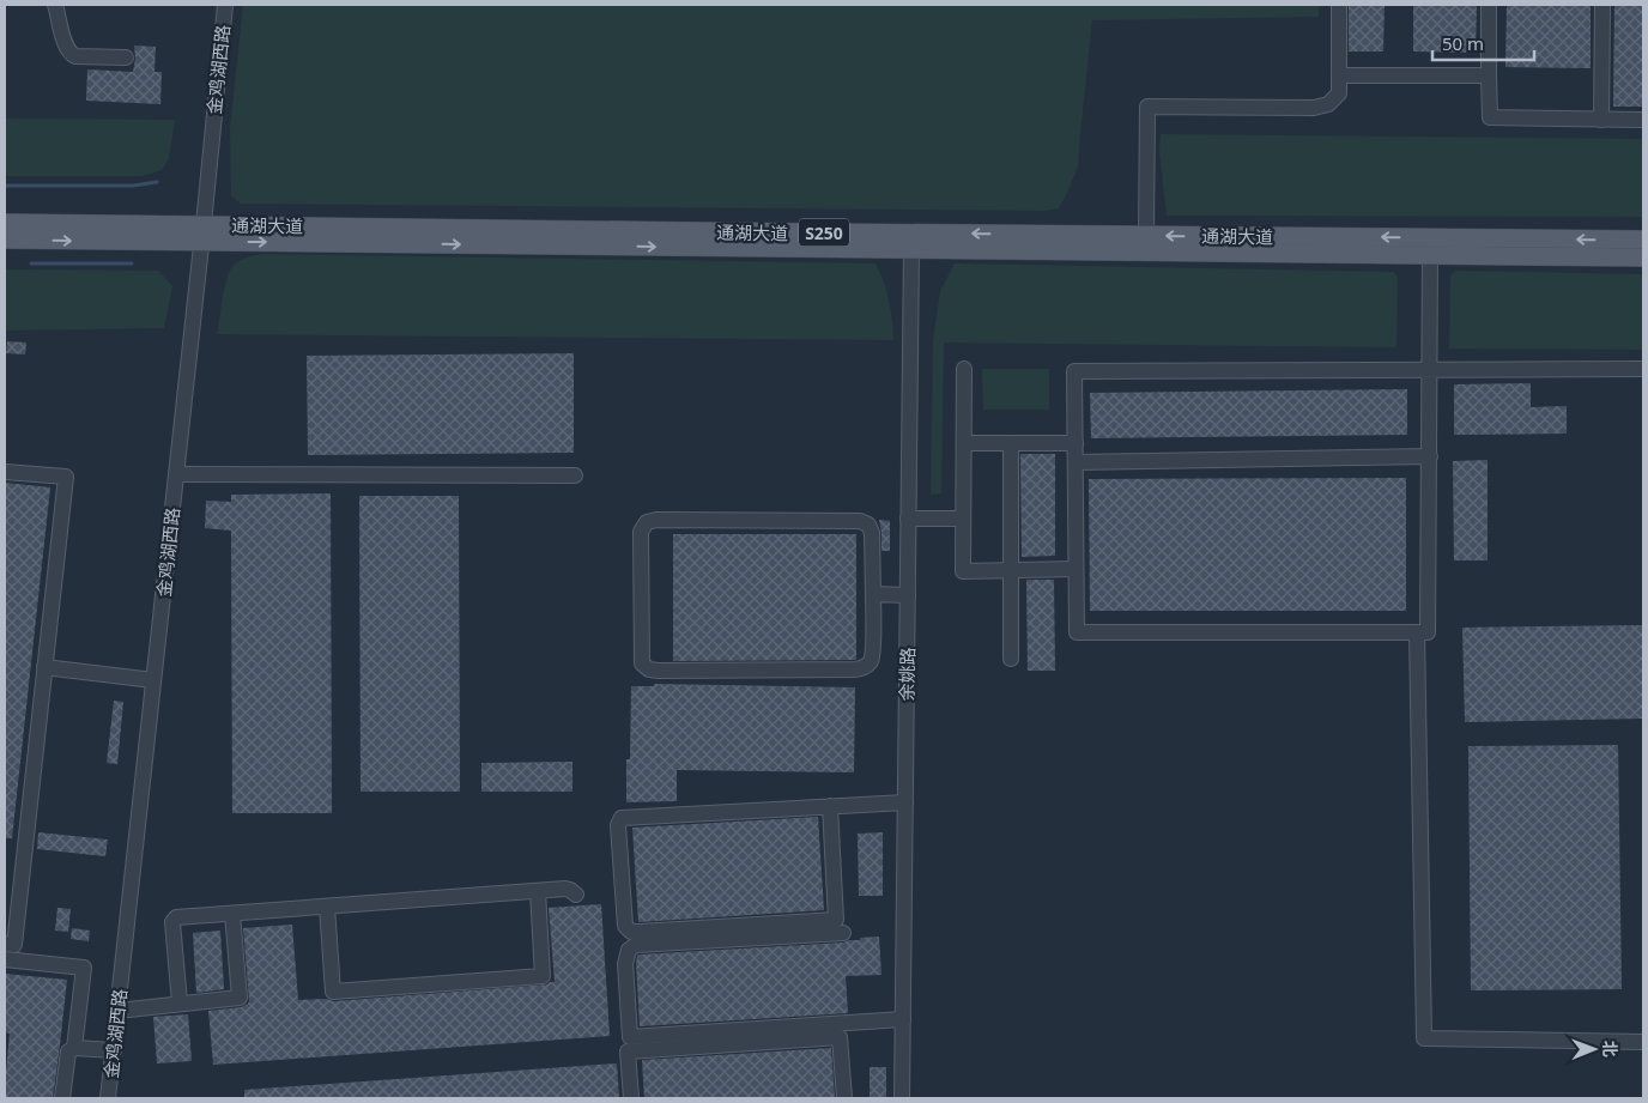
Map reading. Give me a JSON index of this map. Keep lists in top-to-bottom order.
{
  "streets": {
    "main road": ["通湖大道", "S250"],
    "street": ["金鸡湖西路", "余姚路"]
  },
  "crossings": [
    ["金鸡湖西路", "通湖大道"],
    ["通湖大道", "余姚路"]
  ],
  "scale_bar": "50 m",
  "north": "right"
}
